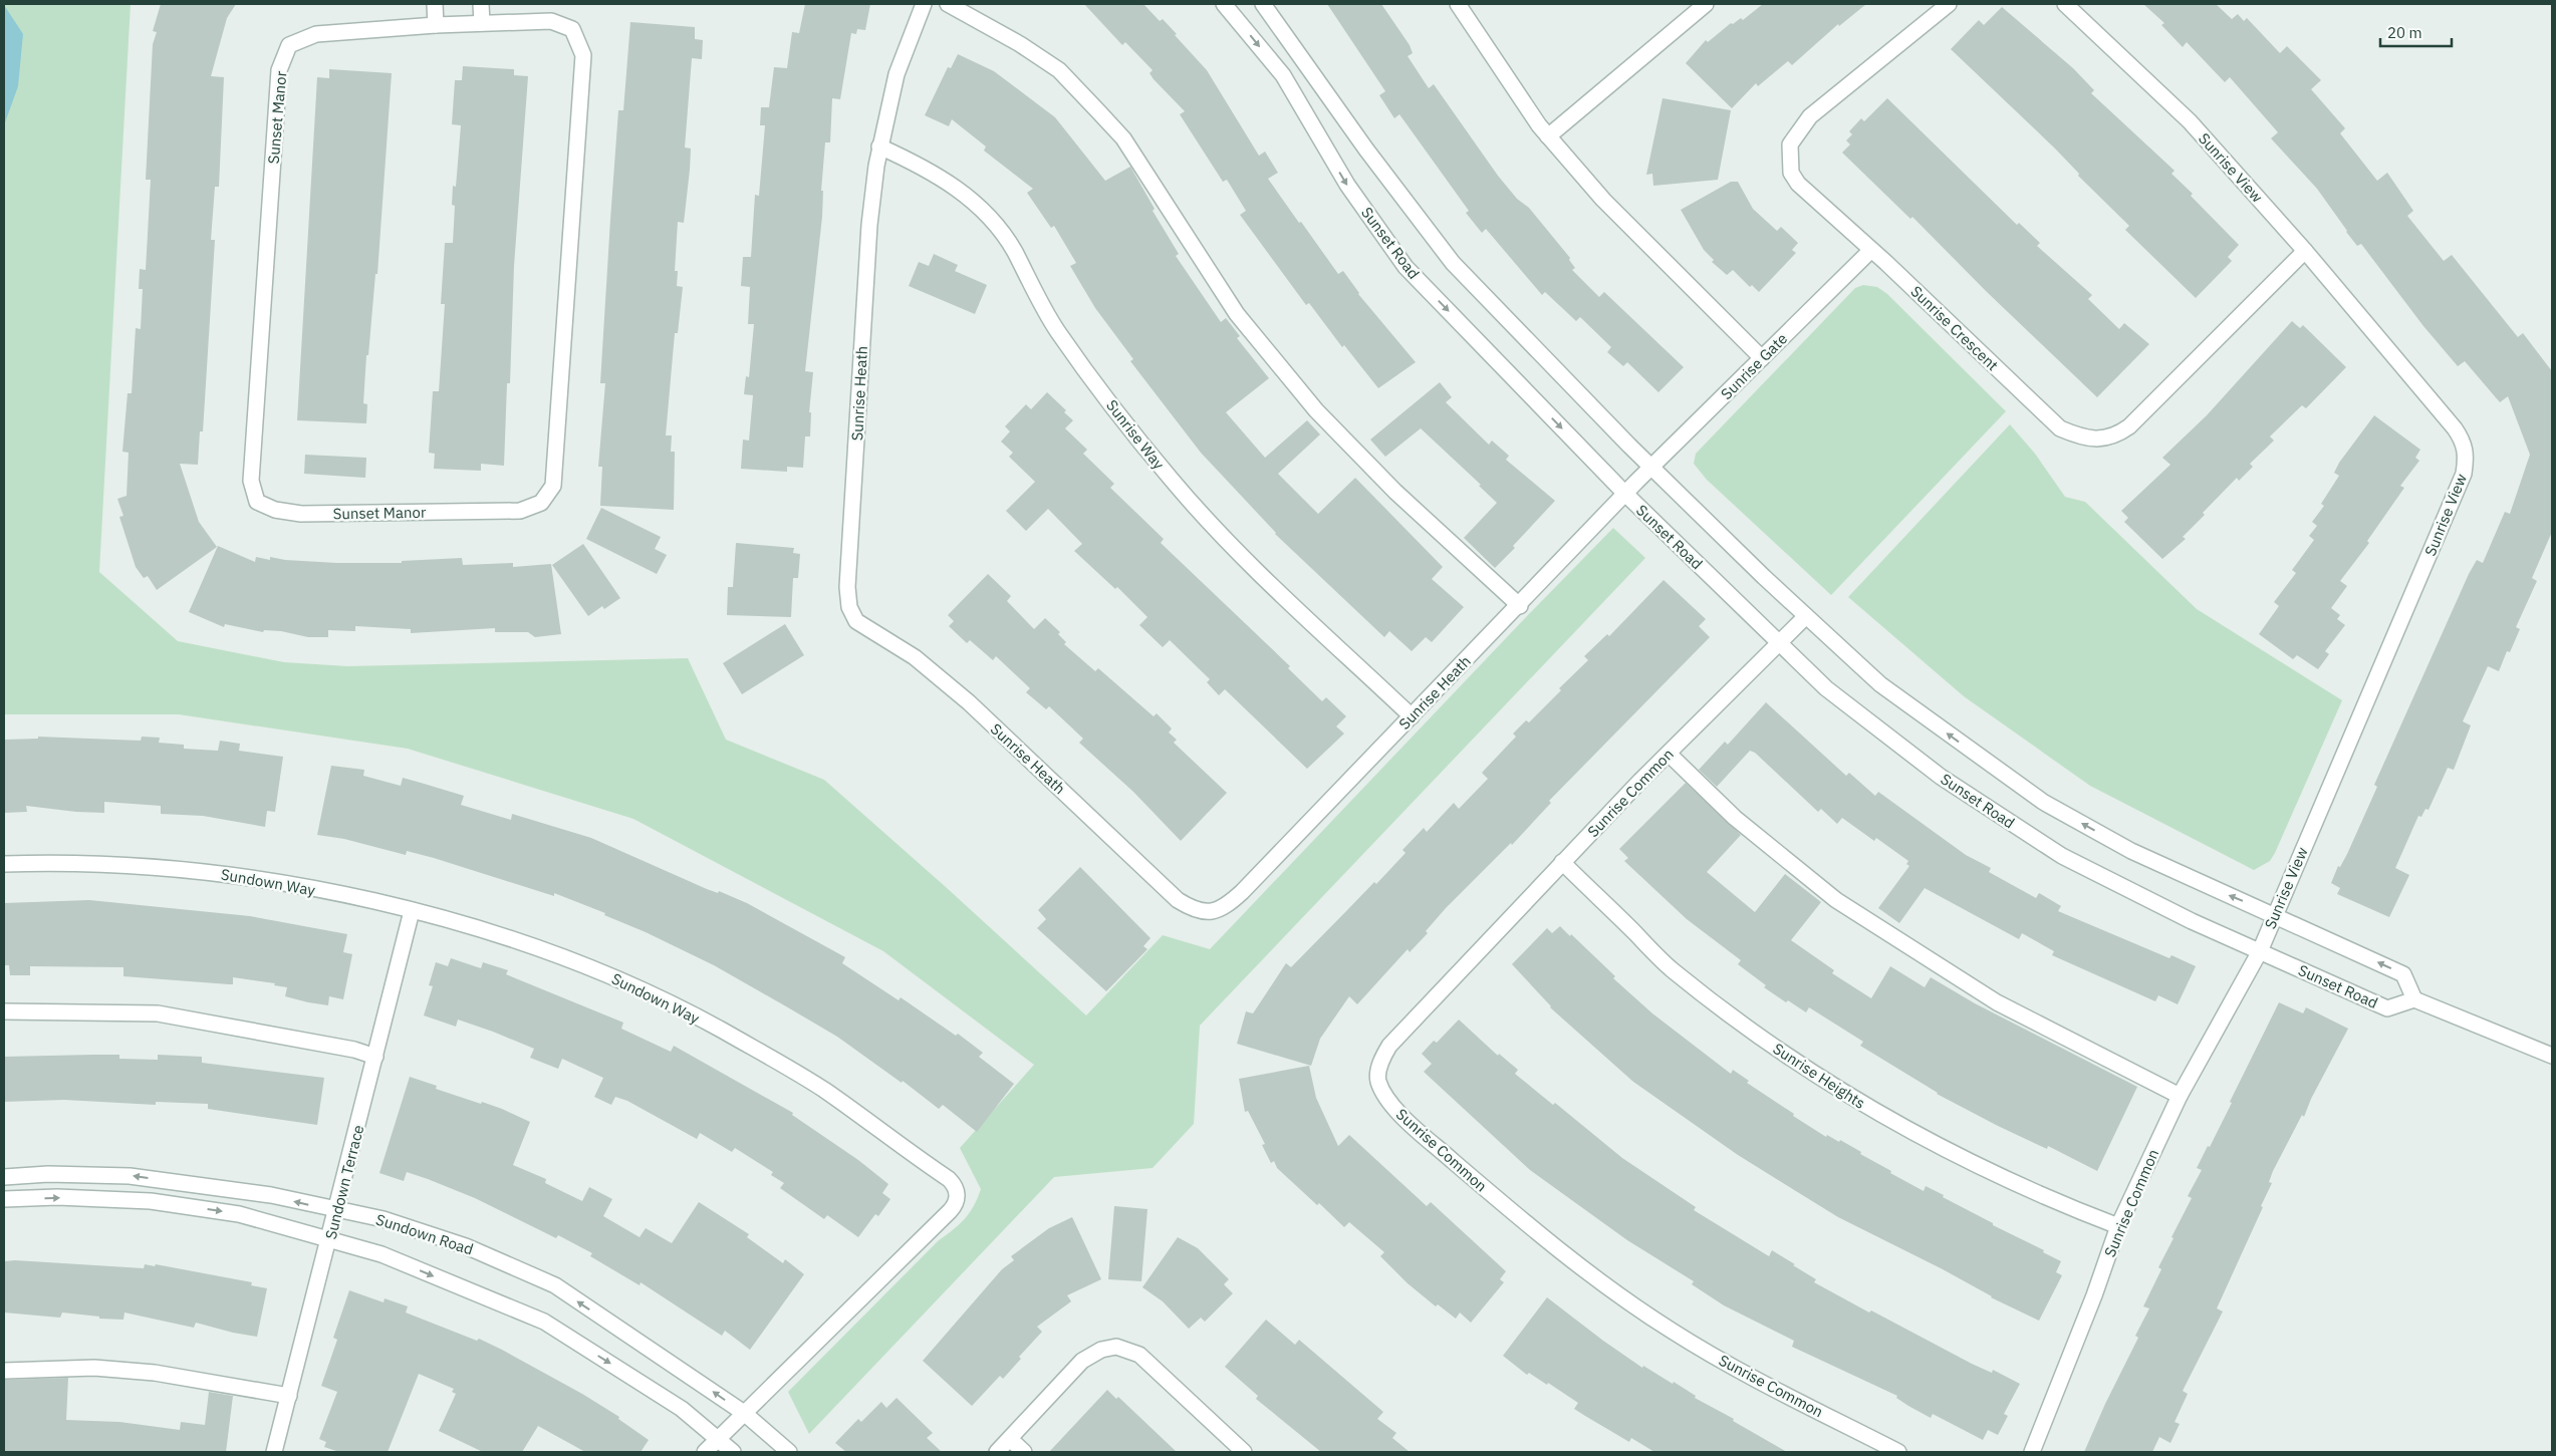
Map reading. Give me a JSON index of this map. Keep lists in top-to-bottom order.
{
  "streets": {
    "street": [
      "Sunset Manor",
      "Sunrise View",
      "Sunset Road",
      "Sunrise Crescent",
      "Sunrise Gate",
      "Sunrise Heath",
      "Sunrise Way",
      "Sunrise Common",
      "Sundown Way",
      "Sunrise Heights",
      "Sundown Terrace",
      "Sundown Road"
    ]
  },
  "crossings": [
    ["Sunrise View", "Sunset Road"],
    ["Sunrise View", "Sunrise Crescent"],
    ["Sunrise View", "Sunrise Common"],
    ["Sunset Road", "Sunrise Heath"],
    ["Sunset Road", "Sunrise Common"],
    ["Sunrise Crescent", "Sunrise Gate"],
    ["Sunrise Gate", "Sunrise Heath"],
    ["Sunrise Heath", "Sunrise Way"],
    ["Sunrise Common", "Sunrise Heights"],
    ["Sundown Way", "Sundown Terrace"],
    ["Sundown Way", "Sundown Road"],
    ["Sundown Terrace", "Sundown Road"]
  ],
  "scale_bar": "20 m"
}
